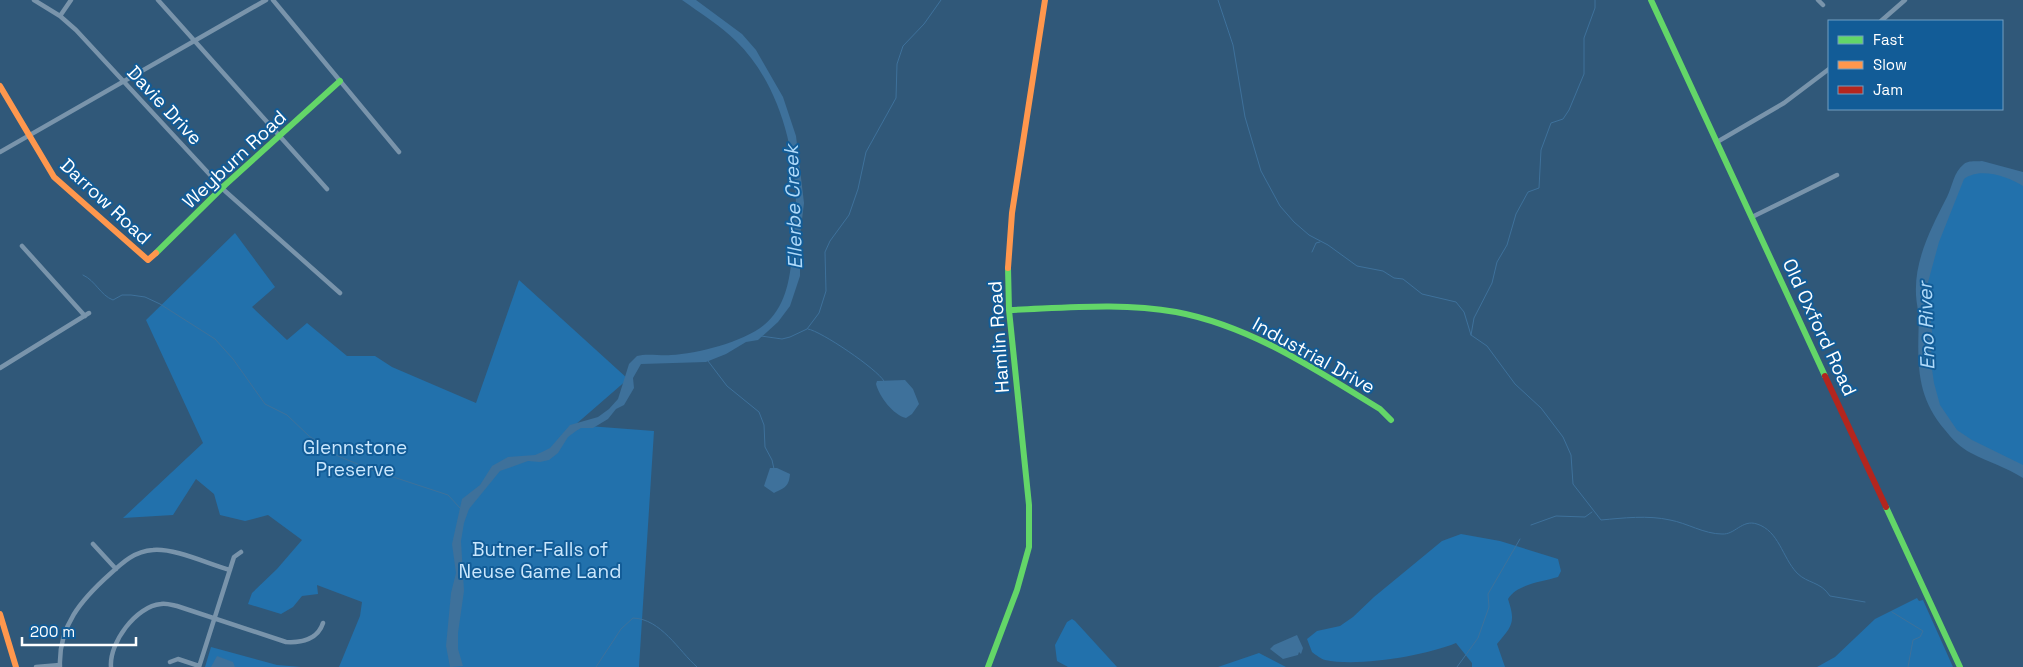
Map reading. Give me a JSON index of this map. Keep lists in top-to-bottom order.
{
  "streets": {
    "street": [
      "Davie Drive",
      "Weyburn Road",
      "Darrow Road",
      "Old Oxford Road",
      "Hamlin Road",
      "Industrial Drive"
    ]
  },
  "crossings": [
    ["Davie Drive", "Weyburn Road"],
    ["Weyburn Road", "Darrow Road"],
    ["Hamlin Road", "Industrial Drive"]
  ],
  "water": ["Ellerbe Creek", "Eno River"],
  "parks": ["Glennstone Preserve", "Butner-Falls of Neuse Game Land"],
  "legend": ["Fast", "Slow", "Jam"],
  "scale_bar": "200 m"
}
